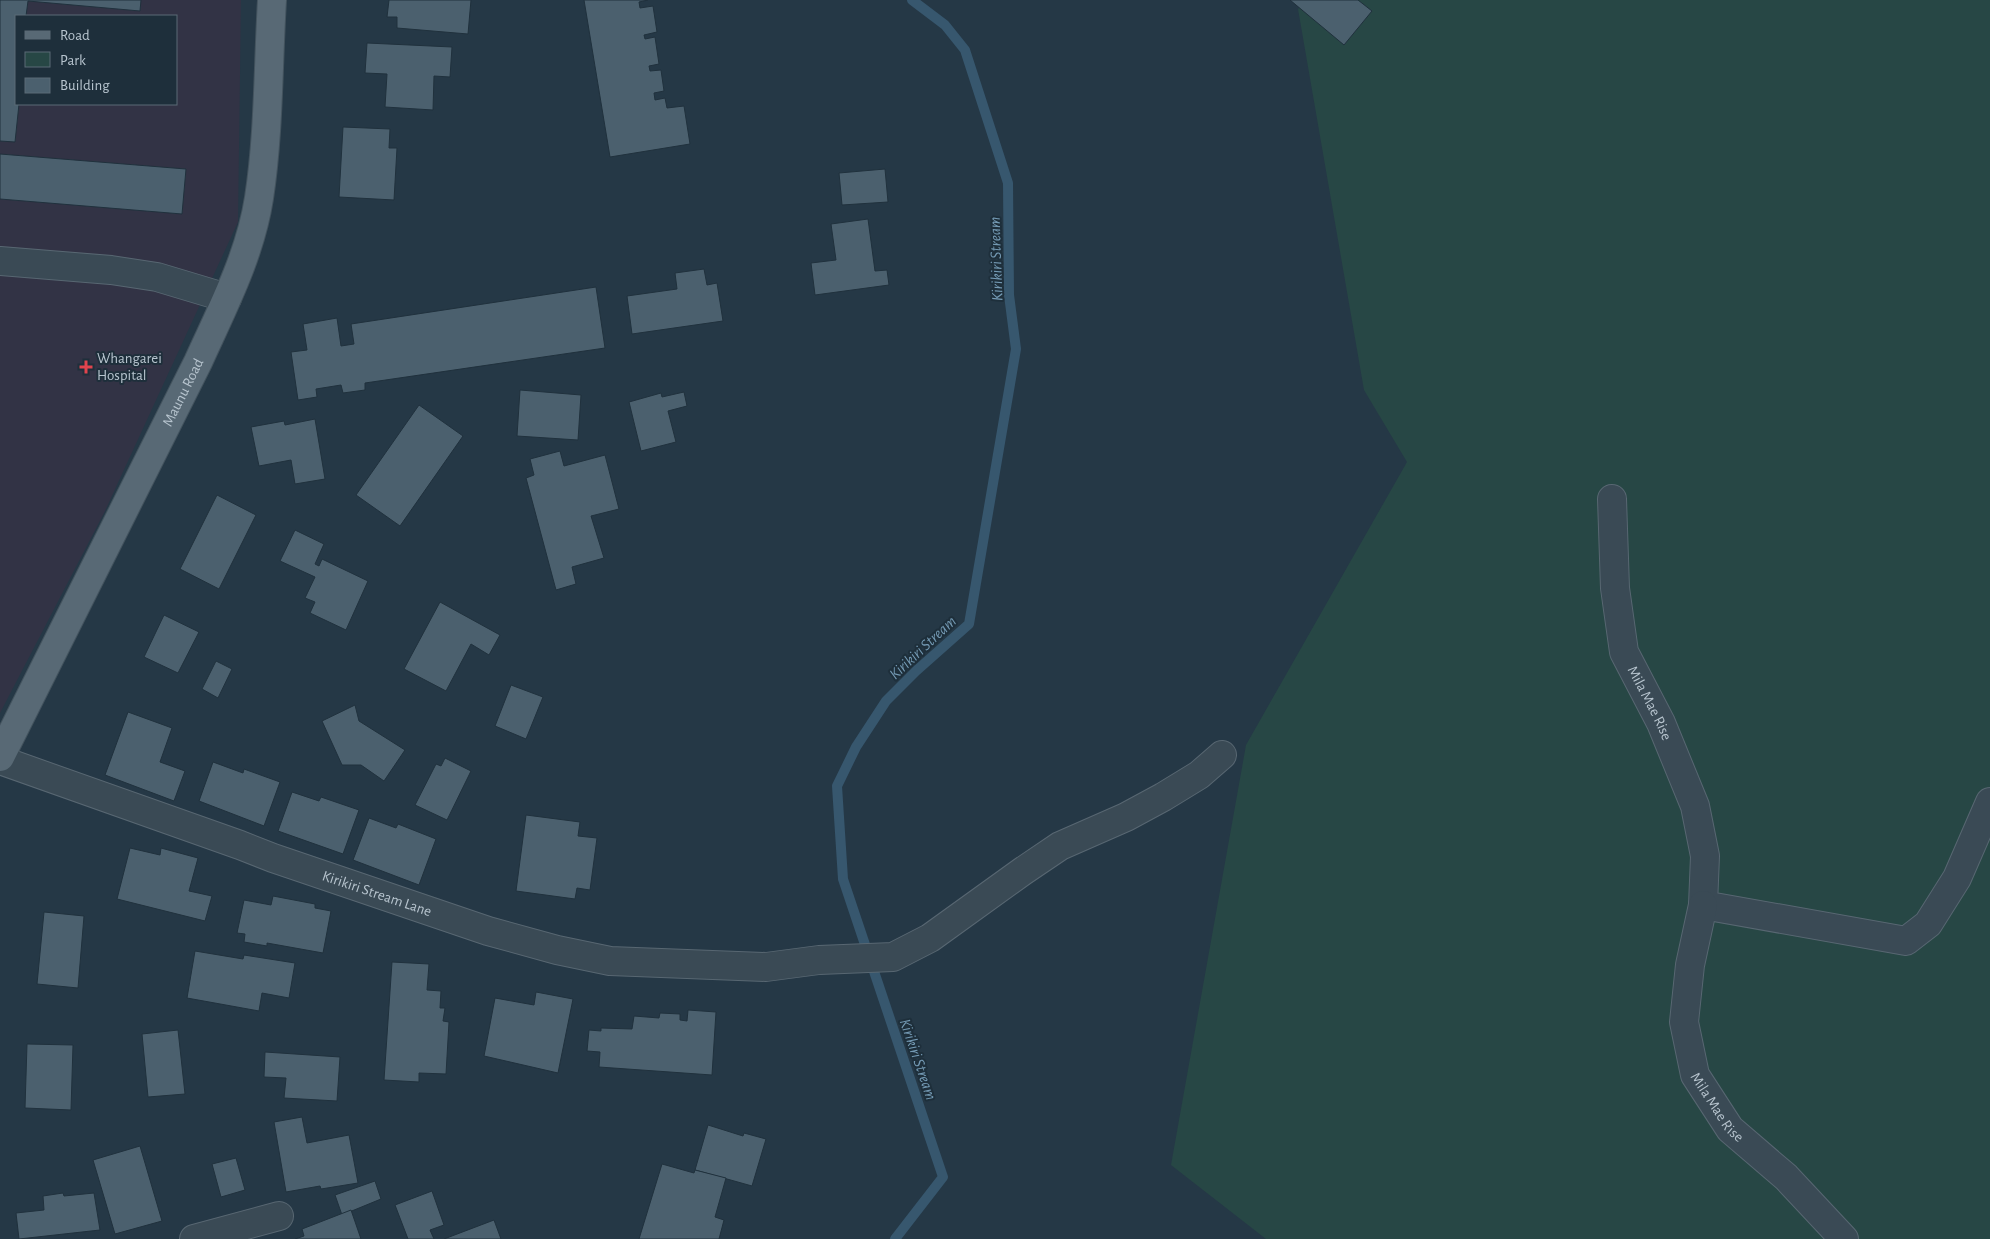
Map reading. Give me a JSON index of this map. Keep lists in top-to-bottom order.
{
  "streets": {
    "main road": ["Maunu Road"],
    "street": ["Mila Mae Rise", "Kirikiri Stream Lane"]
  },
  "crossings": [
    ["Maunu Road", "Kirikiri Stream Lane"]
  ],
  "water": ["Kirikiri Stream"],
  "places": {
    "health": ["Whangarei Hospital"]
  },
  "legend": ["Road", "Park", "Building"]
}
